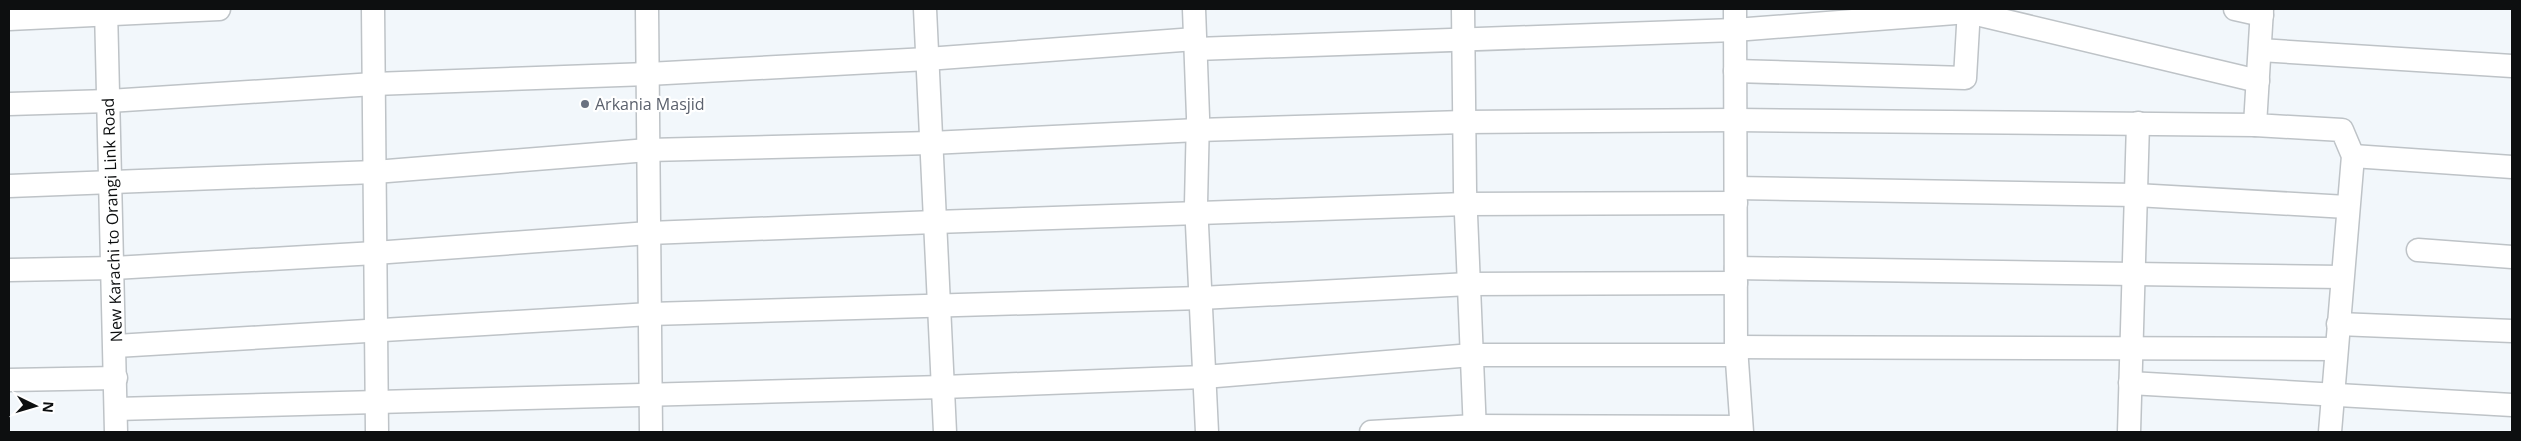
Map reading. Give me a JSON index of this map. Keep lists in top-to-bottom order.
{
  "streets": {
    "street": ["New Karachi to Orangi Link Road"]
  },
  "places": ["Arkania Masjid"],
  "north": "right"
}
